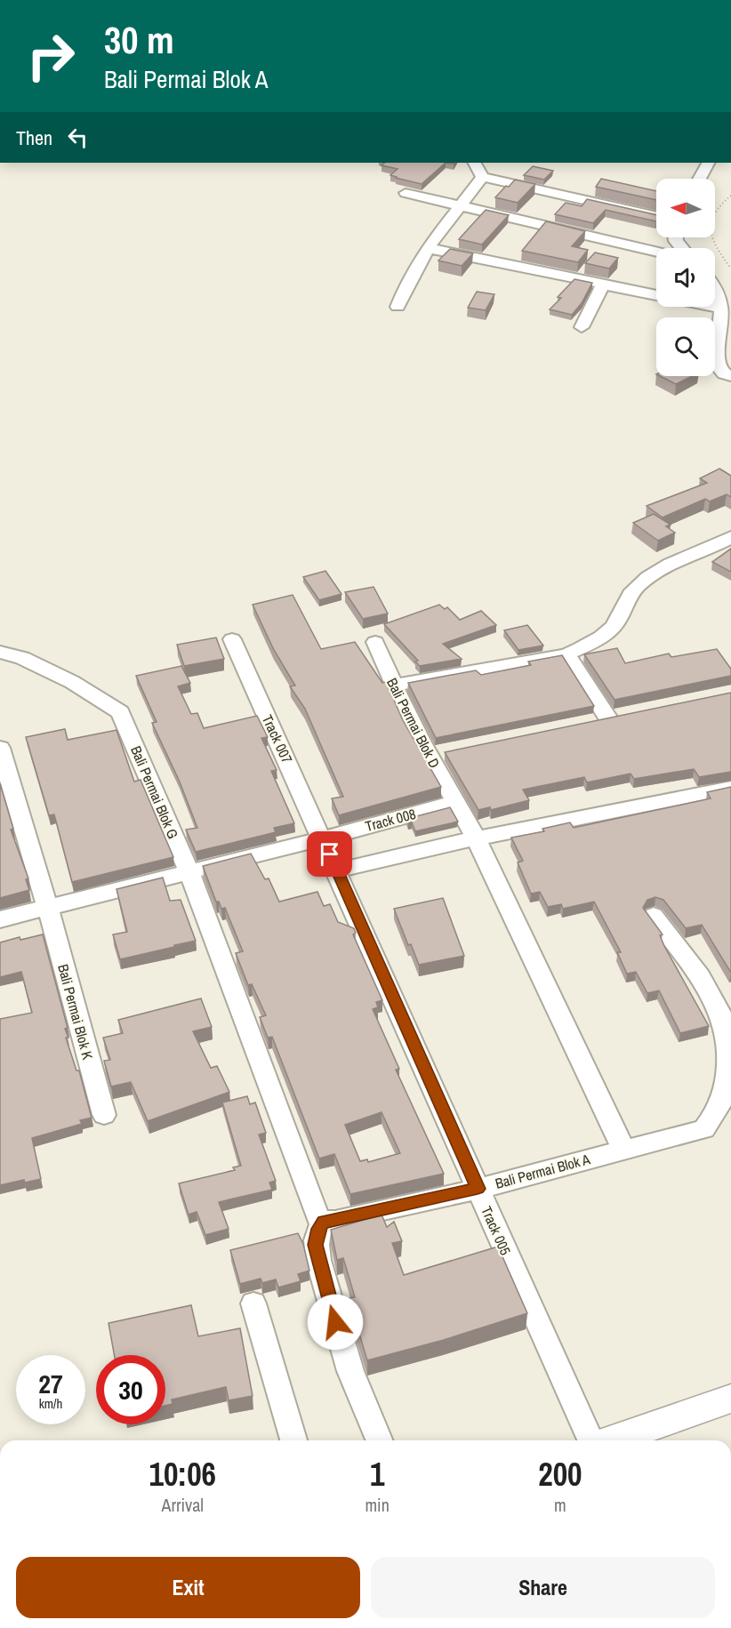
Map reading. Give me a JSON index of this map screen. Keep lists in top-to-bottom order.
{
  "streets": {
    "street": [
      "Bali Permai Blok D",
      "Track 007",
      "Bali Permai Blok G",
      "Track 008",
      "Bali Permai Blok K",
      "Bali Permai Blok A",
      "Track 005"
    ]
  },
  "crossings": [
    ["Bali Permai Blok D", "Track 008"],
    ["Track 007", "Track 008"],
    ["Track 007", "Track 005"],
    ["Bali Permai Blok G", "Track 008"],
    ["Track 008", "Bali Permai Blok K"],
    ["Track 008", "Track 005"],
    ["Bali Permai Blok A", "Track 005"]
  ],
  "north": "left",
  "page": {
    "turn": ["30 m", "Bali Permai Blok A"],
    "then": "Then",
    "speed": "27 km/h",
    "limit": "30",
    "eta": [
      "10:06",
      "Arrival",
      "1",
      "min",
      "200",
      "m"
    ],
    "buttons": ["Exit", "Share"]
  }
}
